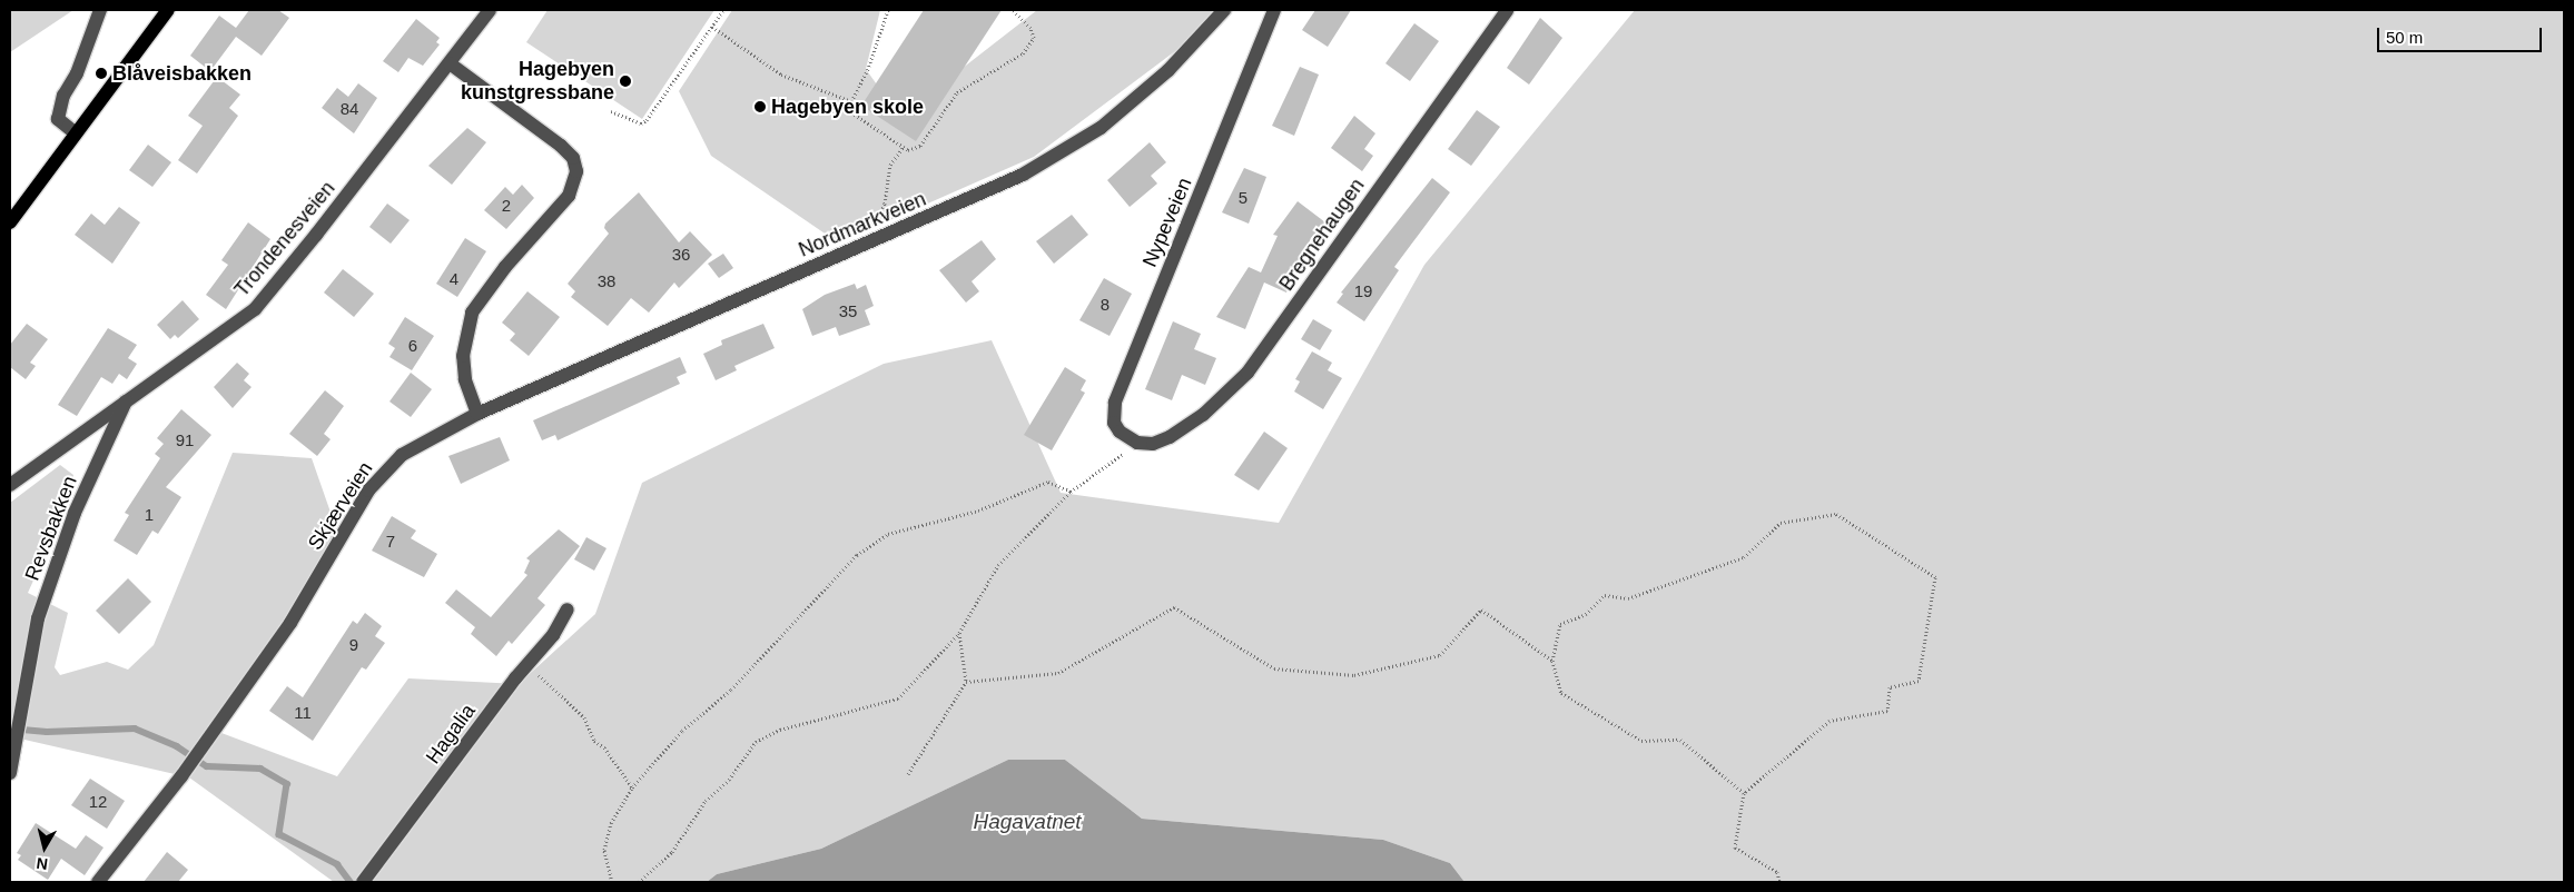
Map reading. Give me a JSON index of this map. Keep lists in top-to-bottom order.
{
  "streets": {
    "street": [
      "Nypeveien",
      "Nordmarkveien",
      "Bregnehaugen",
      "Trondenesveien",
      "Skjærveien",
      "Revsbakken",
      "Hagalia"
    ]
  },
  "crossings": [
    ["Nypeveien", "Bregnehaugen"],
    ["Nordmarkveien", "Skjærveien"],
    ["Trondenesveien", "Revsbakken"]
  ],
  "water": ["Hagavatnet"],
  "places": ["Blåveisbakken", "Hagebyen kunstgressbane", "Hagebyen skole"],
  "house_numbers": [
    "84",
    "5",
    "2",
    "36",
    "4",
    "38",
    "19",
    "8",
    "35",
    "6",
    "91",
    "1",
    "7",
    "9",
    "11",
    "12"
  ],
  "scale_bar": "50 m",
  "north": "bottom"
}
